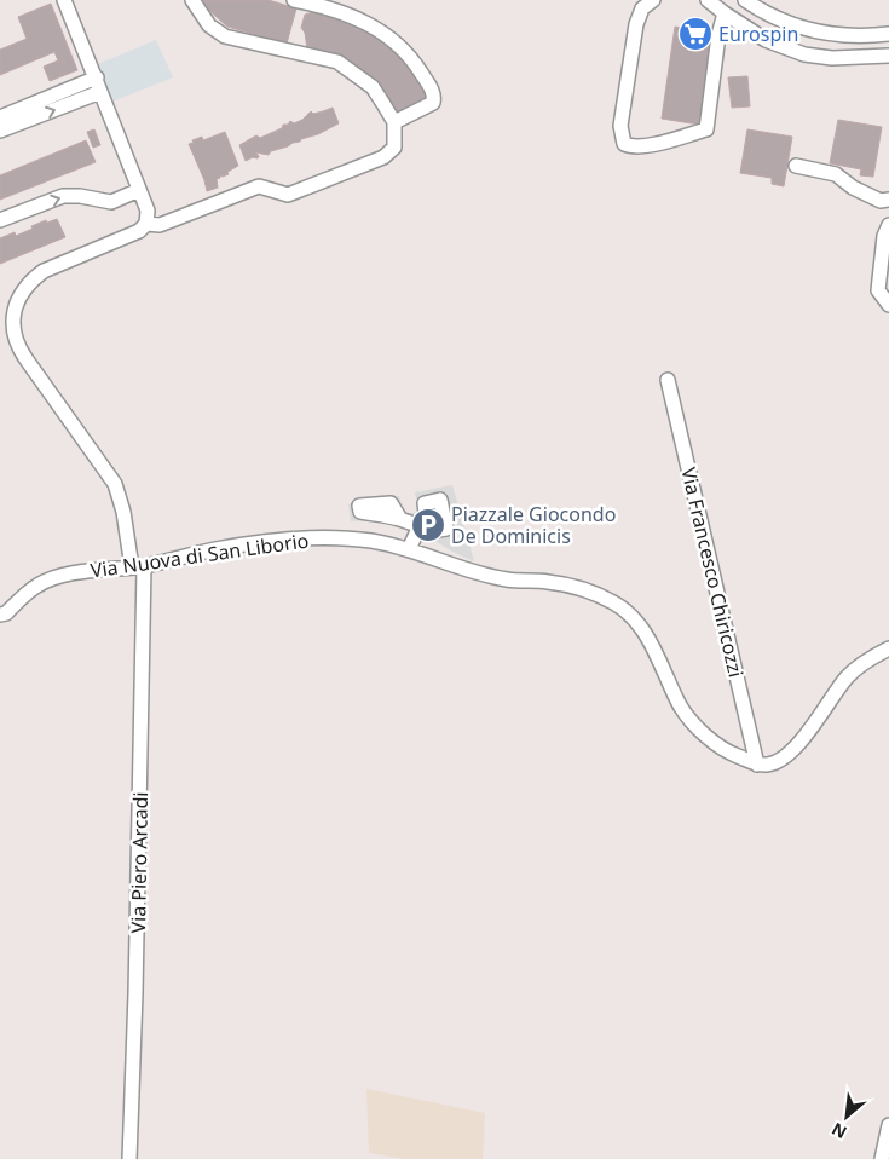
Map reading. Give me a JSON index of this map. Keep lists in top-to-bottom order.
{
  "streets": {
    "street": ["Via Nuova di San Liborio", "Via Francesco Chiricozzi", "Via Piero Arcadi"]
  },
  "crossings": [
    ["Via Nuova di San Liborio", "Via Francesco Chiricozzi"],
    ["Via Nuova di San Liborio", "Via Piero Arcadi"]
  ],
  "places": {
    "supermarket": ["Eurospin"],
    "parking": ["Piazzale Giocondo De Dominicis"]
  },
  "north": "bottom left"
}
